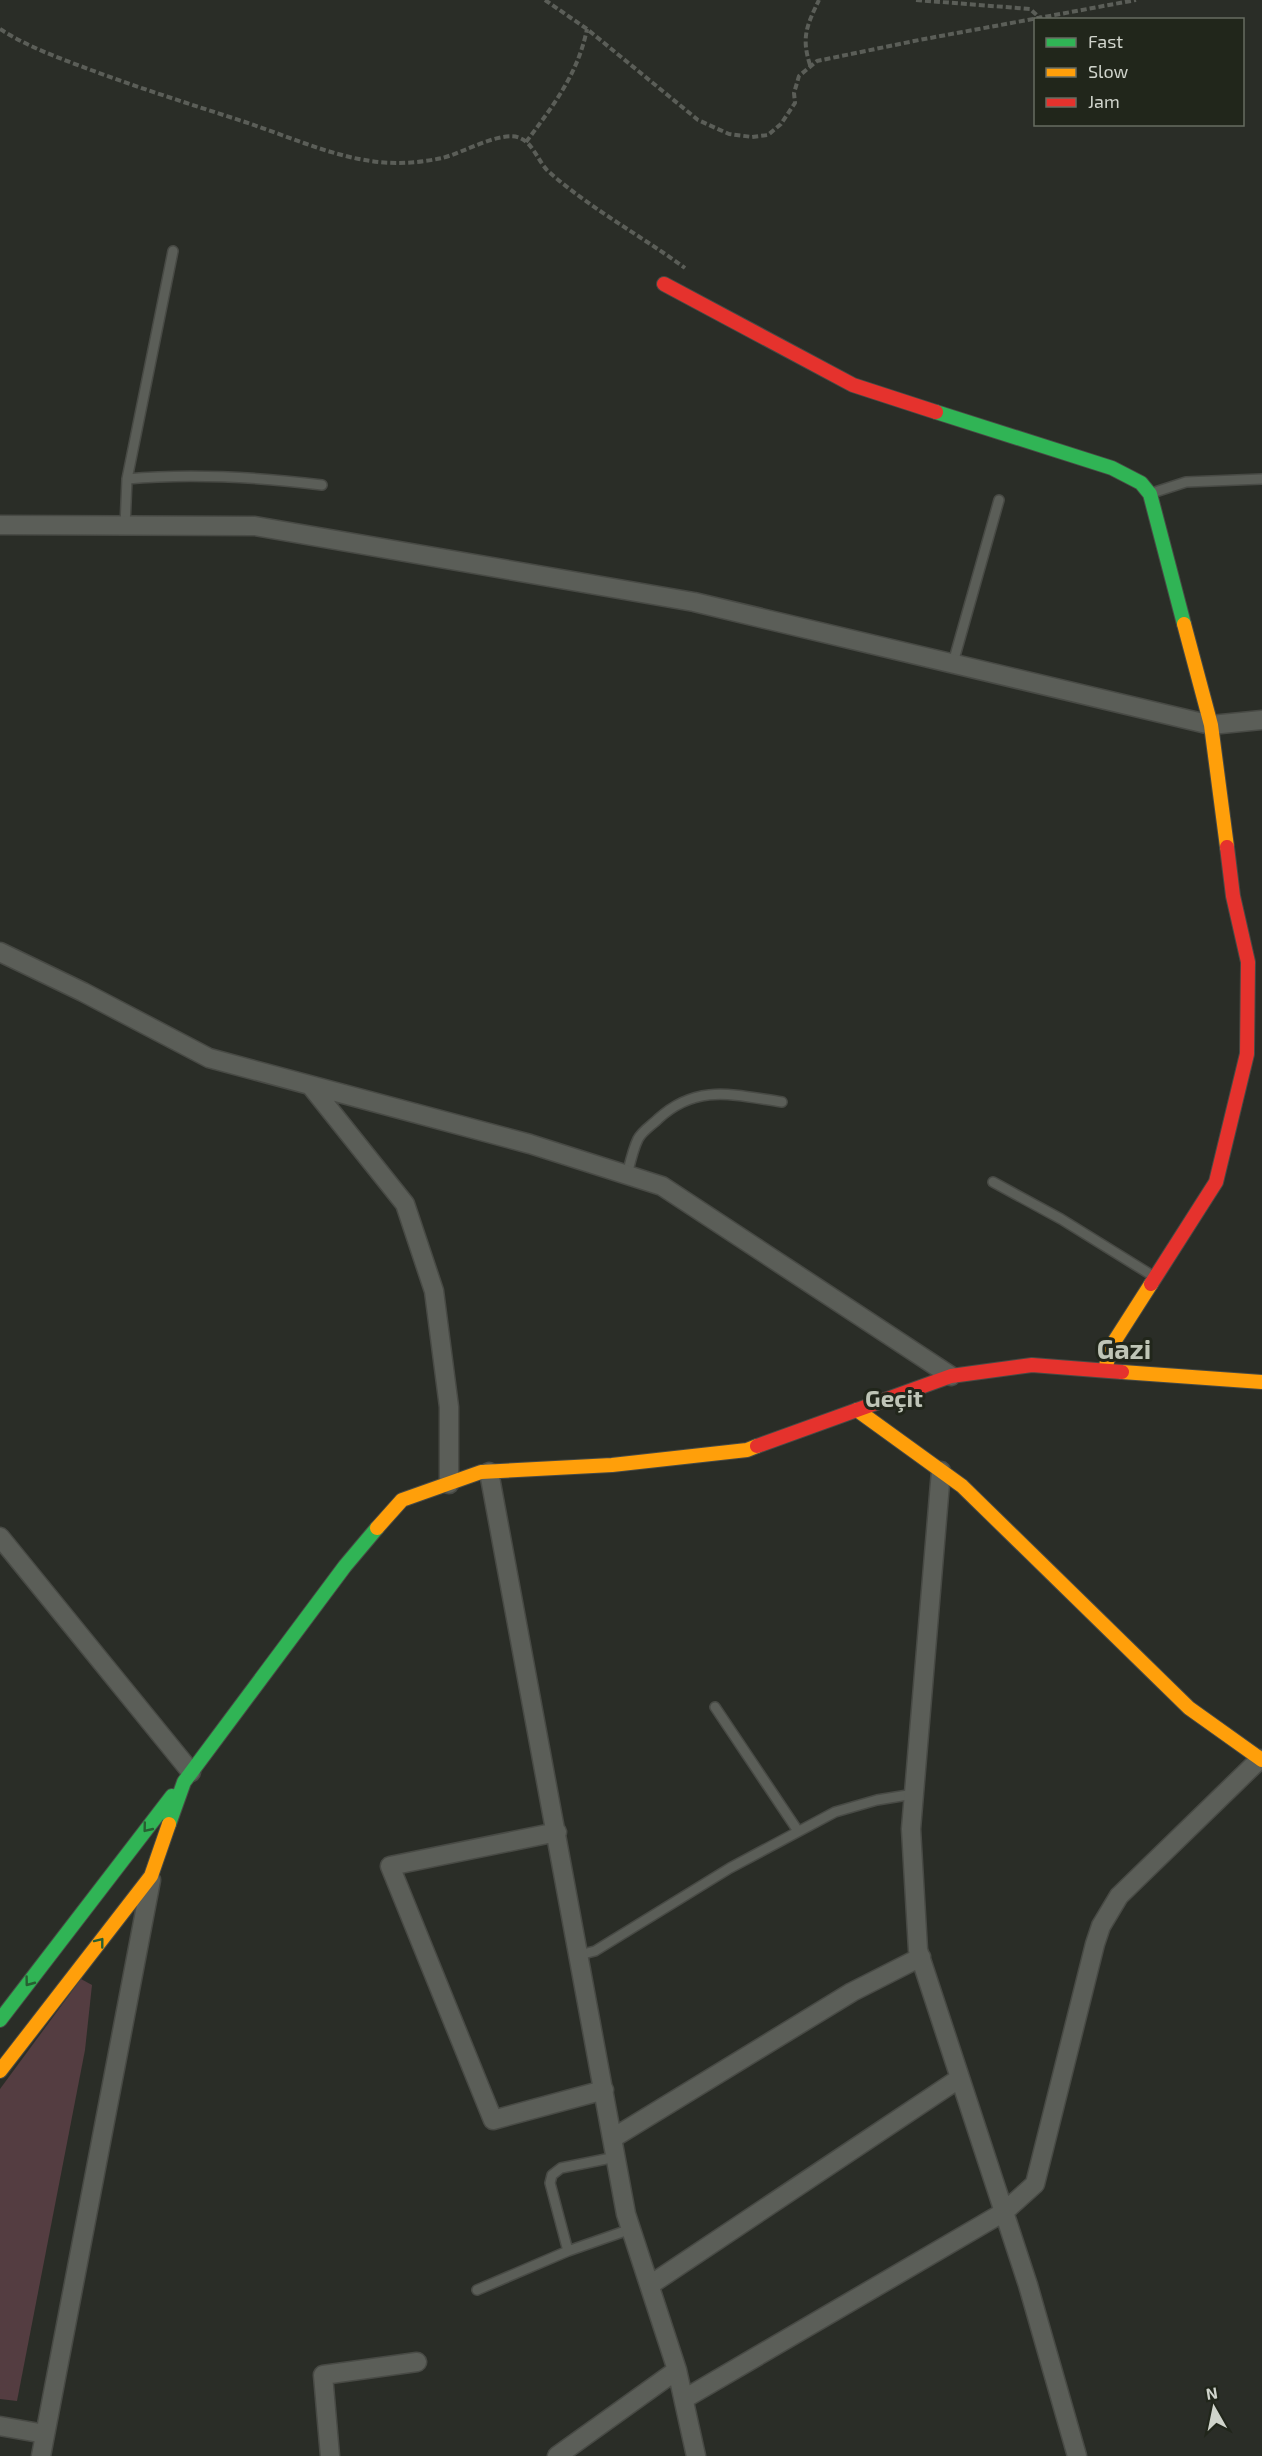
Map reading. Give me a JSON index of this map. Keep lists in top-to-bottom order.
{
  "districts": ["Gazi", "Geçit"],
  "legend": ["Fast", "Slow", "Jam"],
  "north": "top"
}
